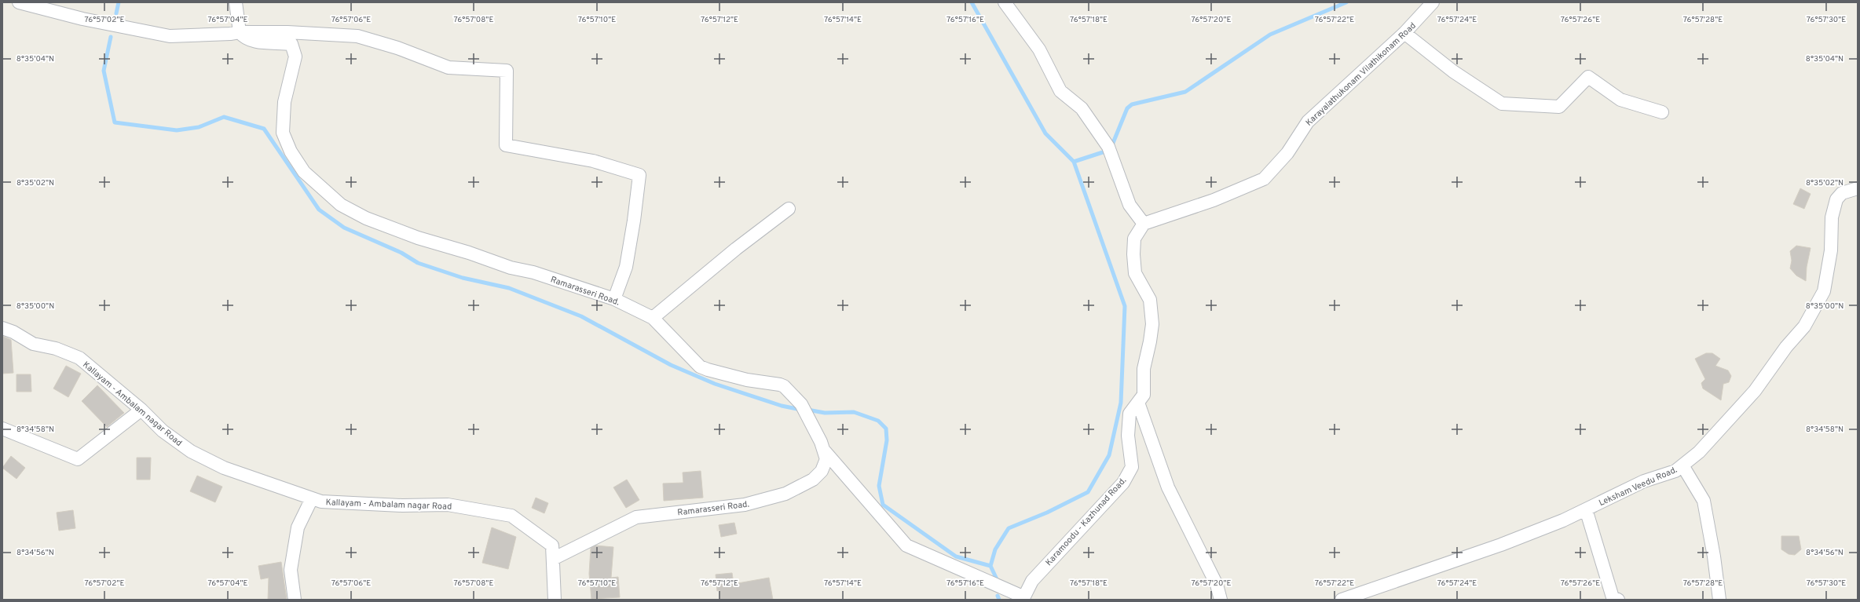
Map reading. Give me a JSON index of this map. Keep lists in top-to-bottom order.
{
  "streets": {
    "street": [
      "Karayalathukonam Vilathikonam Road",
      "Ramarasseri Road.",
      "Kallayam - Ambalam nagar Road",
      "Leksham Veedu Road.",
      "Karamoodu - Kazhunad Road."
    ]
  },
  "crossings": [
    ["Karayalathukonam Vilathikonam Road", "Karamoodu - Kazhunad Road."],
    ["Ramarasseri Road.", "Kallayam - Ambalam nagar Road"]
  ],
  "coordinates": [
    "76°57'02\"E",
    "76°57'04\"E",
    "76°57'06\"E",
    "76°57'08\"E",
    "76°57'10\"E",
    "76°57'12\"E",
    "76°57'14\"E",
    "76°57'16\"E",
    "76°57'18\"E",
    "76°57'20\"E",
    "76°57'22\"E",
    "76°57'24\"E",
    "76°57'26\"E",
    "76°57'28\"E",
    "76°57'30\"E",
    "8°35'04\"N",
    "8°35'02\"N",
    "8°35'00\"N",
    "8°34'58\"N",
    "8°34'56\"N"
  ]
}
